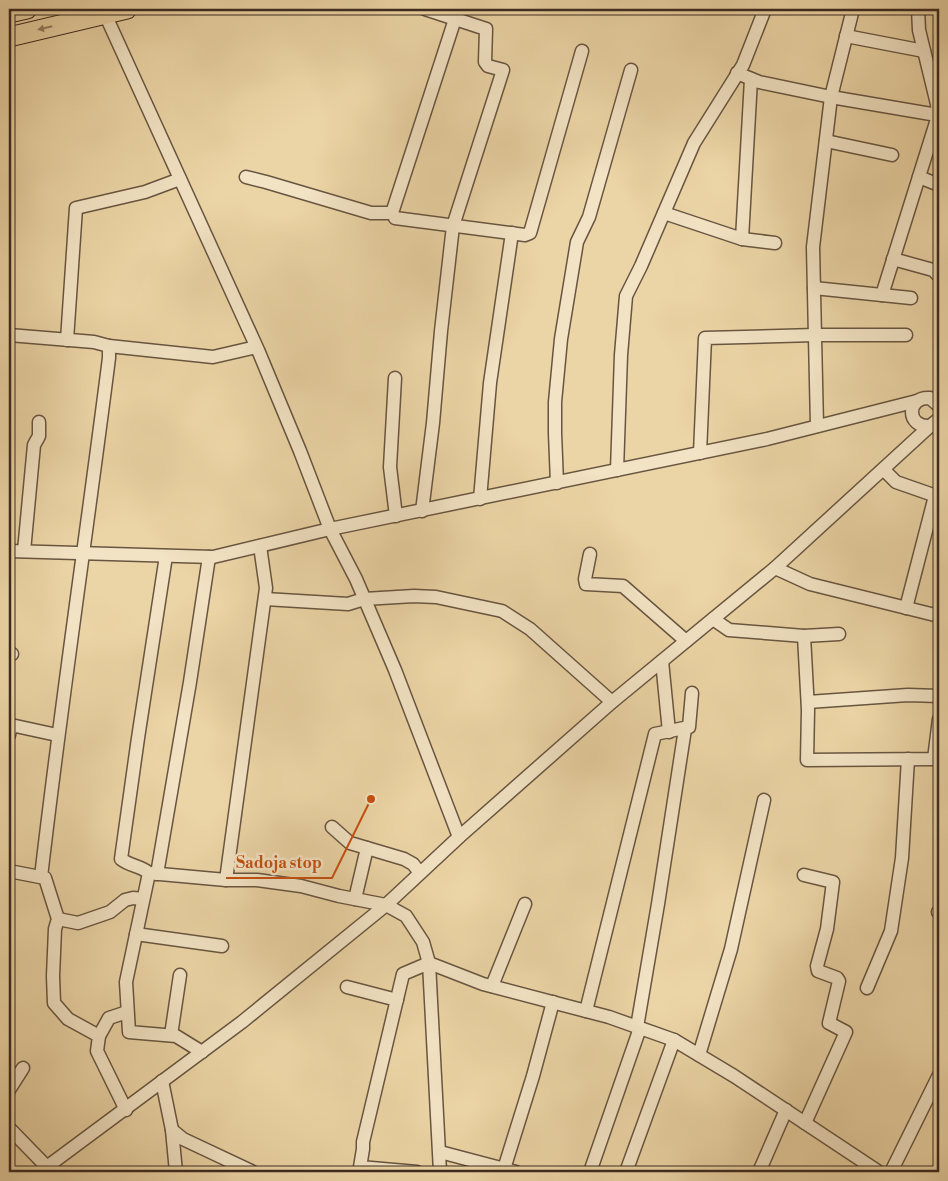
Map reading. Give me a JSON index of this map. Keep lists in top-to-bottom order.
{
  "places": ["Sadoja stop"]
}
